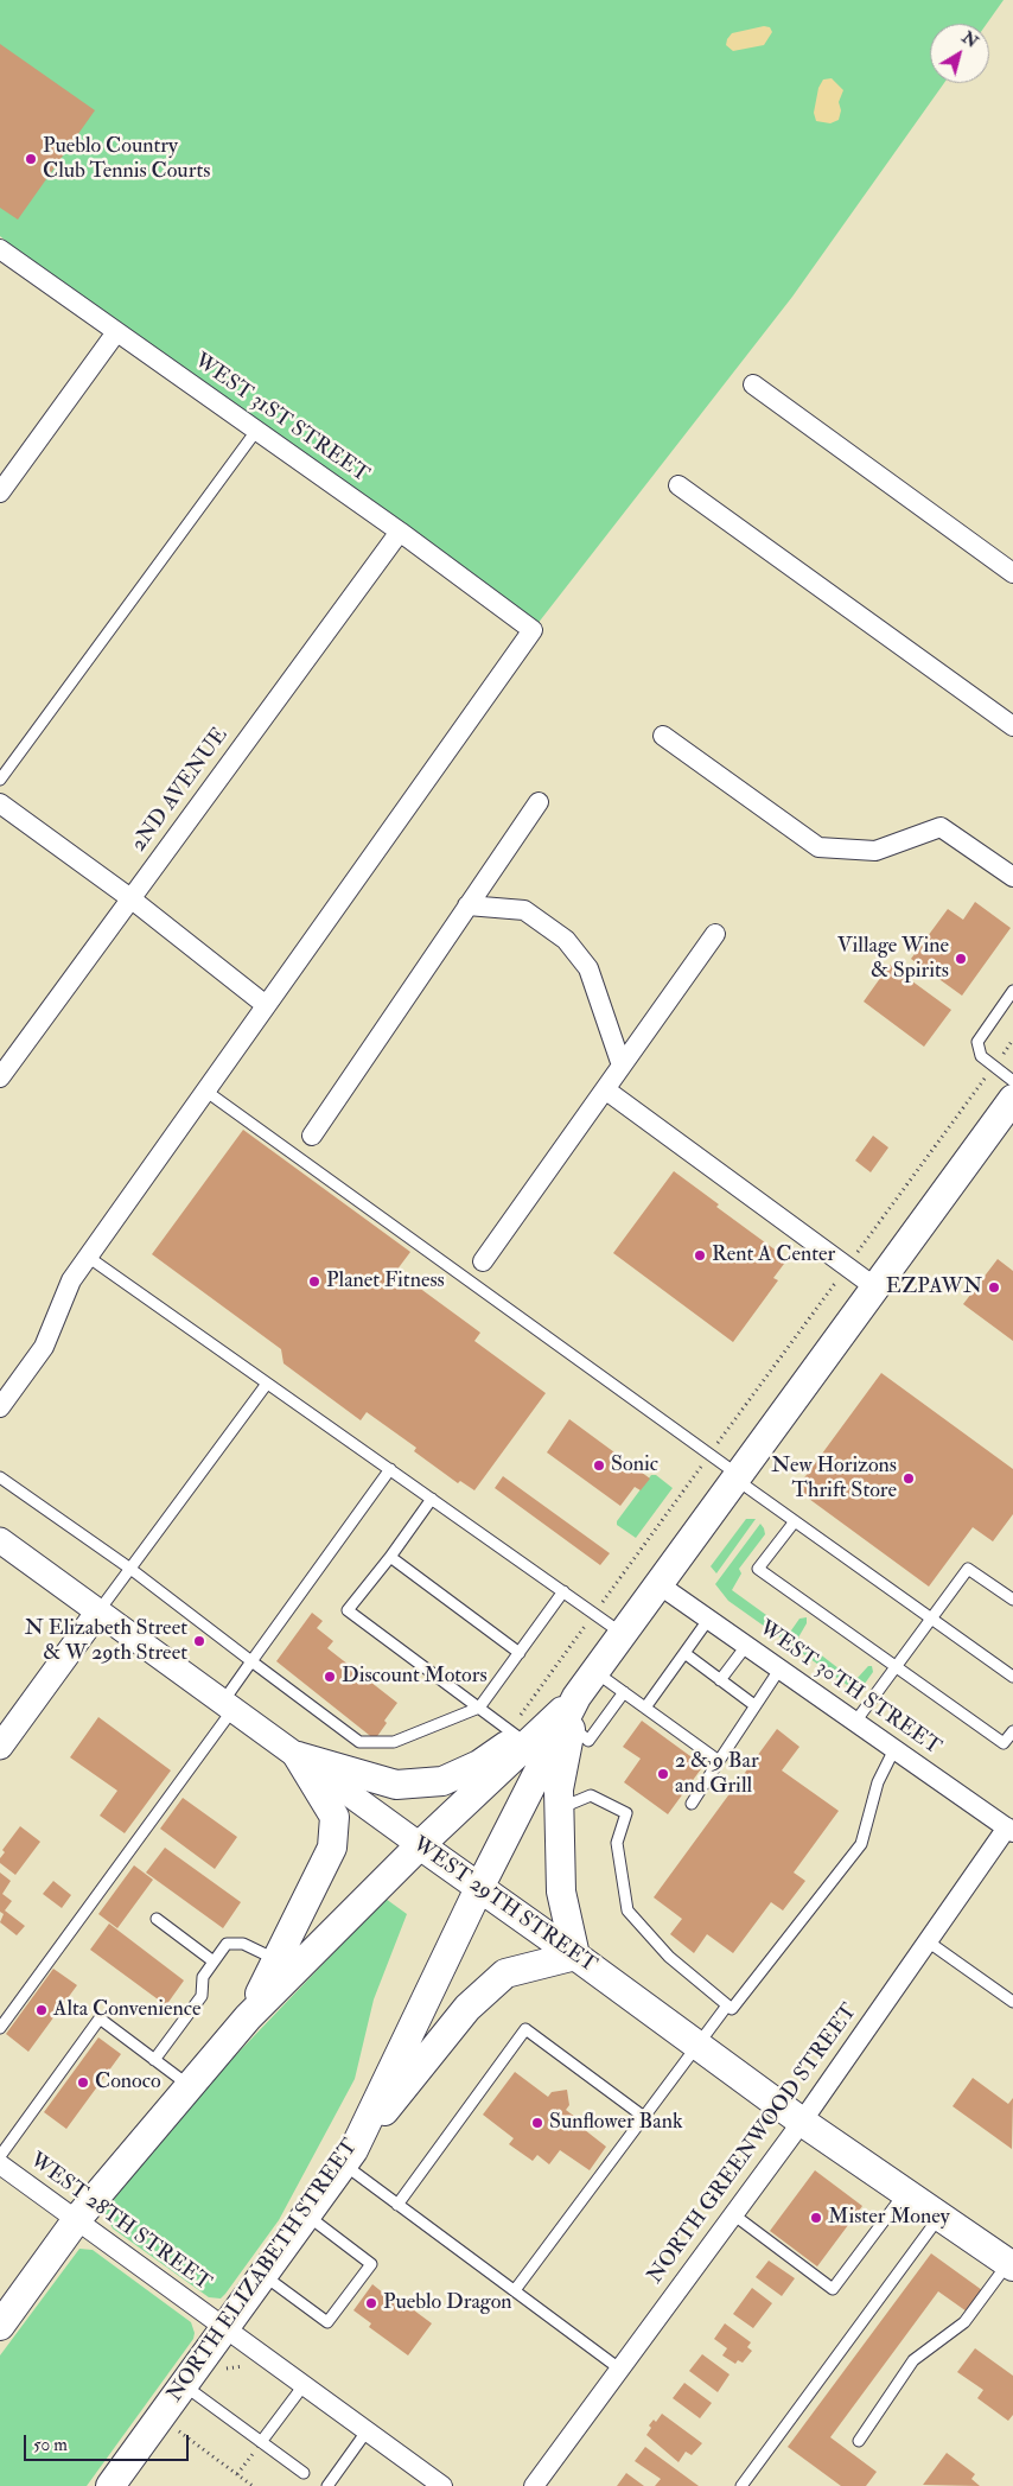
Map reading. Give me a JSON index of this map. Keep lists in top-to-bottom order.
{
  "streets": {
    "main road": ["WEST 29TH STREET", "NORTH ELIZABETH STREET"],
    "street": [
      "WEST 31ST STREET",
      "2ND AVENUE",
      "WEST 30TH STREET",
      "NORTH GREENWOOD STREET",
      "WEST 28TH STREET"
    ]
  },
  "crossings": [
    ["WEST 31ST STREET", "2ND AVENUE"],
    ["WEST 30TH STREET", "NORTH GREENWOOD STREET"],
    ["WEST 30TH STREET", "NORTH ELIZABETH STREET"],
    ["WEST 29TH STREET", "NORTH GREENWOOD STREET"],
    ["WEST 29TH STREET", "NORTH ELIZABETH STREET"],
    ["WEST 28TH STREET", "NORTH ELIZABETH STREET"]
  ],
  "places": [
    "Pueblo Country Club Tennis Courts",
    "Village Wine & Spirits",
    "Rent A Center",
    "Planet Fitness",
    "EZPAWN",
    "Sonic",
    "New Horizons Thrift Store",
    "N Elizabeth Street & W 29th Street",
    "Discount Motors",
    "2 & 9 Bar and Grill",
    "Alta Convenience",
    "Conoco",
    "Sunflower Bank",
    "Mister Money",
    "Pueblo Dragon"
  ],
  "scale_bar": "50 m",
  "north": "top right"
}
